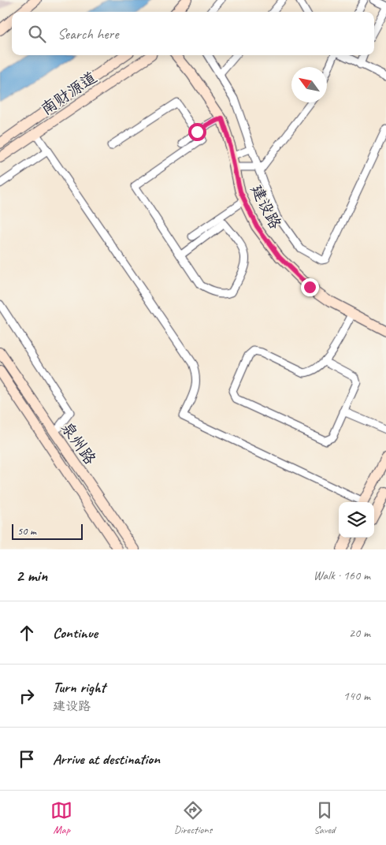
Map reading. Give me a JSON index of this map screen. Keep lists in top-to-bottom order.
{
  "streets": {
    "street": ["南财源道", "建设路", "泉州路"]
  },
  "scale_bar": "50 m",
  "north": "top left",
  "page": {
    "search": "Search here",
    "scale": "50 m",
    "heading": ["2 min", "Walk · 160 m"],
    "list": [
      ["Continue", "20 m"],
      ["Turn right", "建设路", "140 m"],
      "Arrive at destination"
    ],
    "nav": ["Map", "Directions", "Saved"]
  }
}
